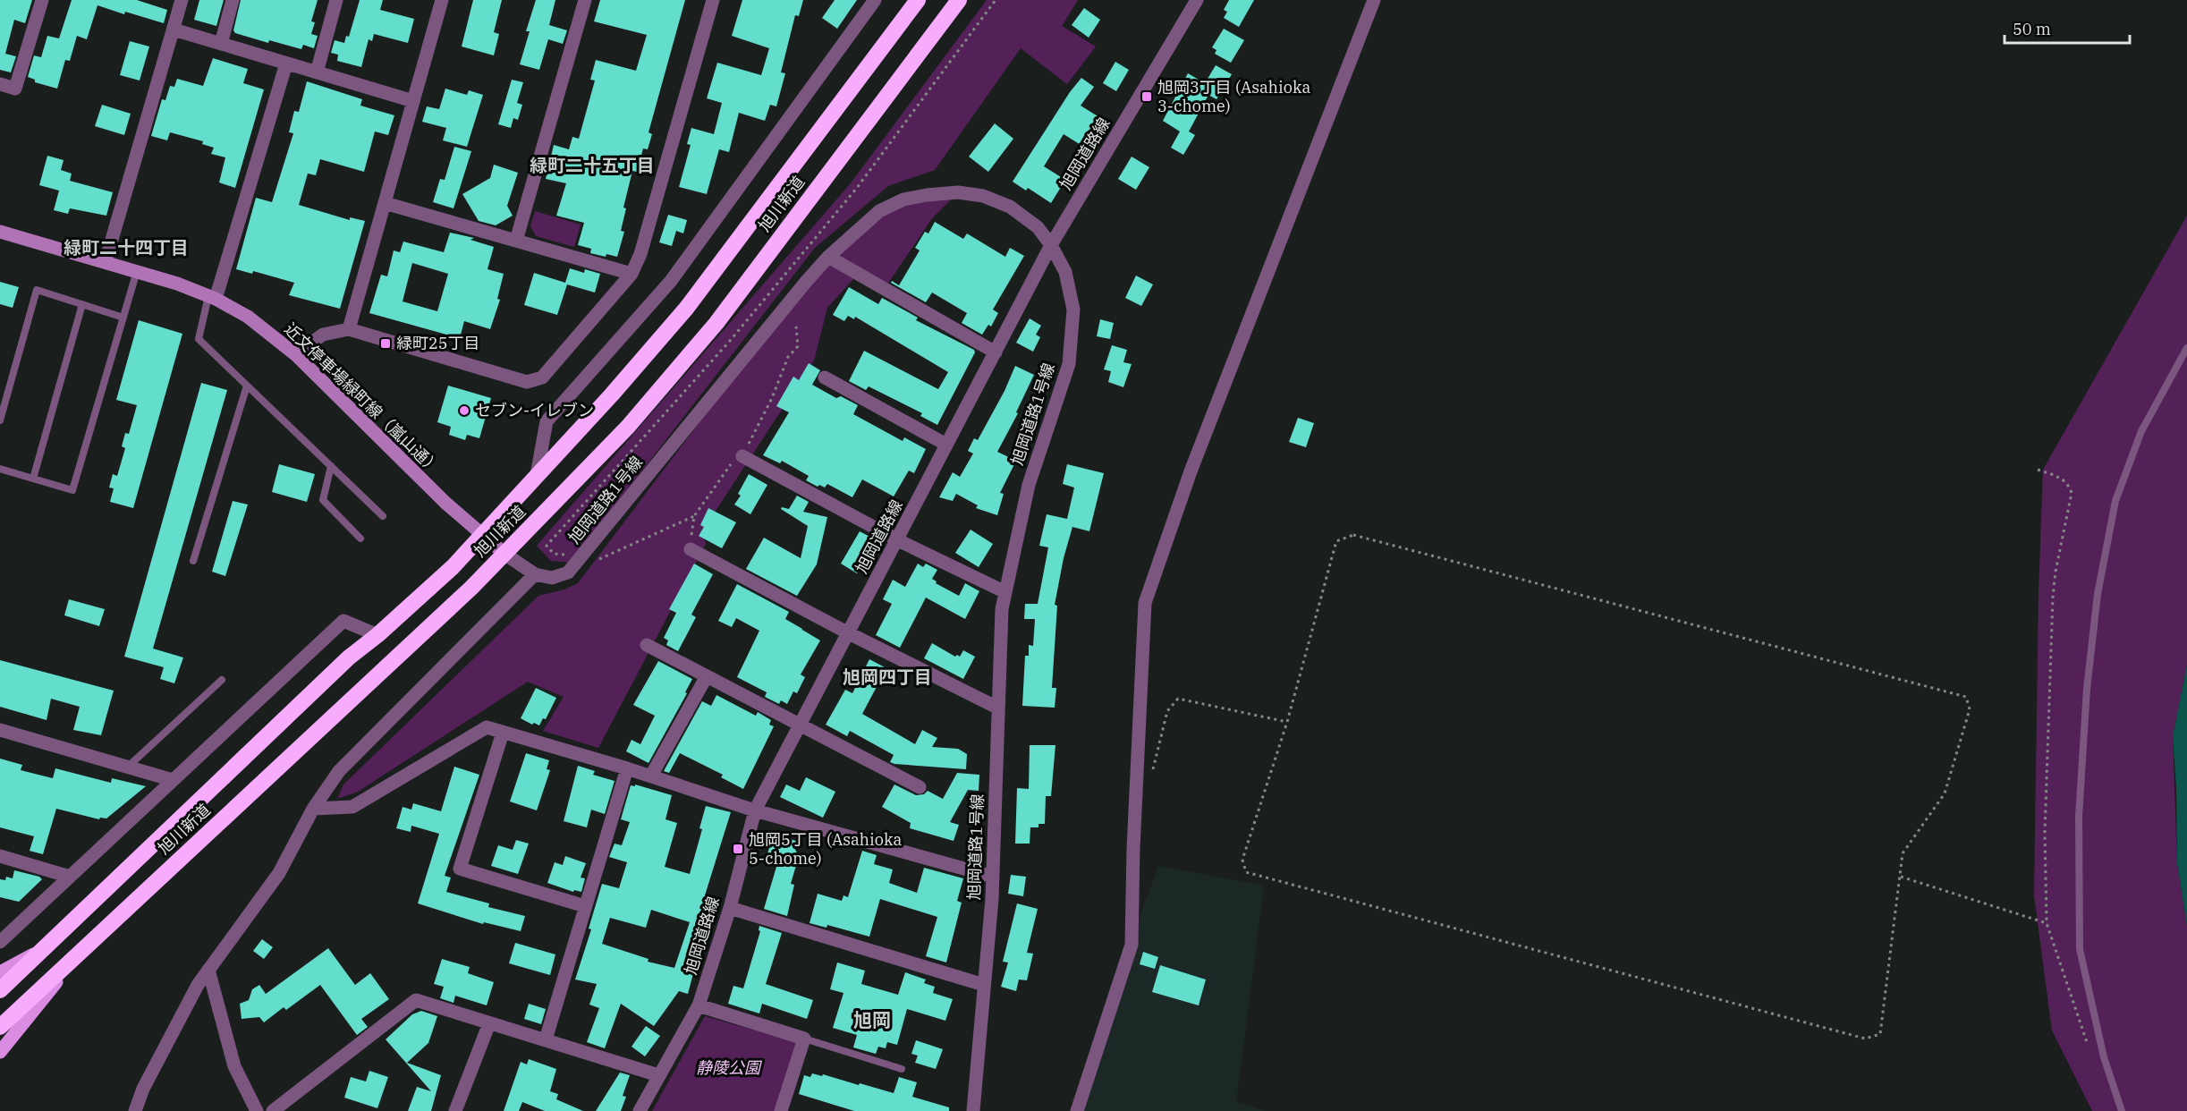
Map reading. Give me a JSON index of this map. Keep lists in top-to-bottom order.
{
  "streets": {
    "highway": ["旭川新道"],
    "main road": ["近文停車場緑町線（嵐山通）"],
    "street": ["旭岡道路線", "旭岡道路1号線"]
  },
  "crossings": [
    ["旭岡道路線", "旭岡道路1号線"],
    ["旭川新道", "近文停車場緑町線（嵐山通）"]
  ],
  "districts": [
    "緑町二十五丁目",
    "緑町二十四丁目",
    "旭岡四丁目",
    "旭岡"
  ],
  "parks": ["静陵公園"],
  "places": {
    "transit": ["旭岡3丁目 (Asahioka 3-chome)", "緑町25丁目", "旭岡5丁目 (Asahioka 5-chome)"],
    "other": ["セブン-イレブン"]
  },
  "scale_bar": "50 m"
}
